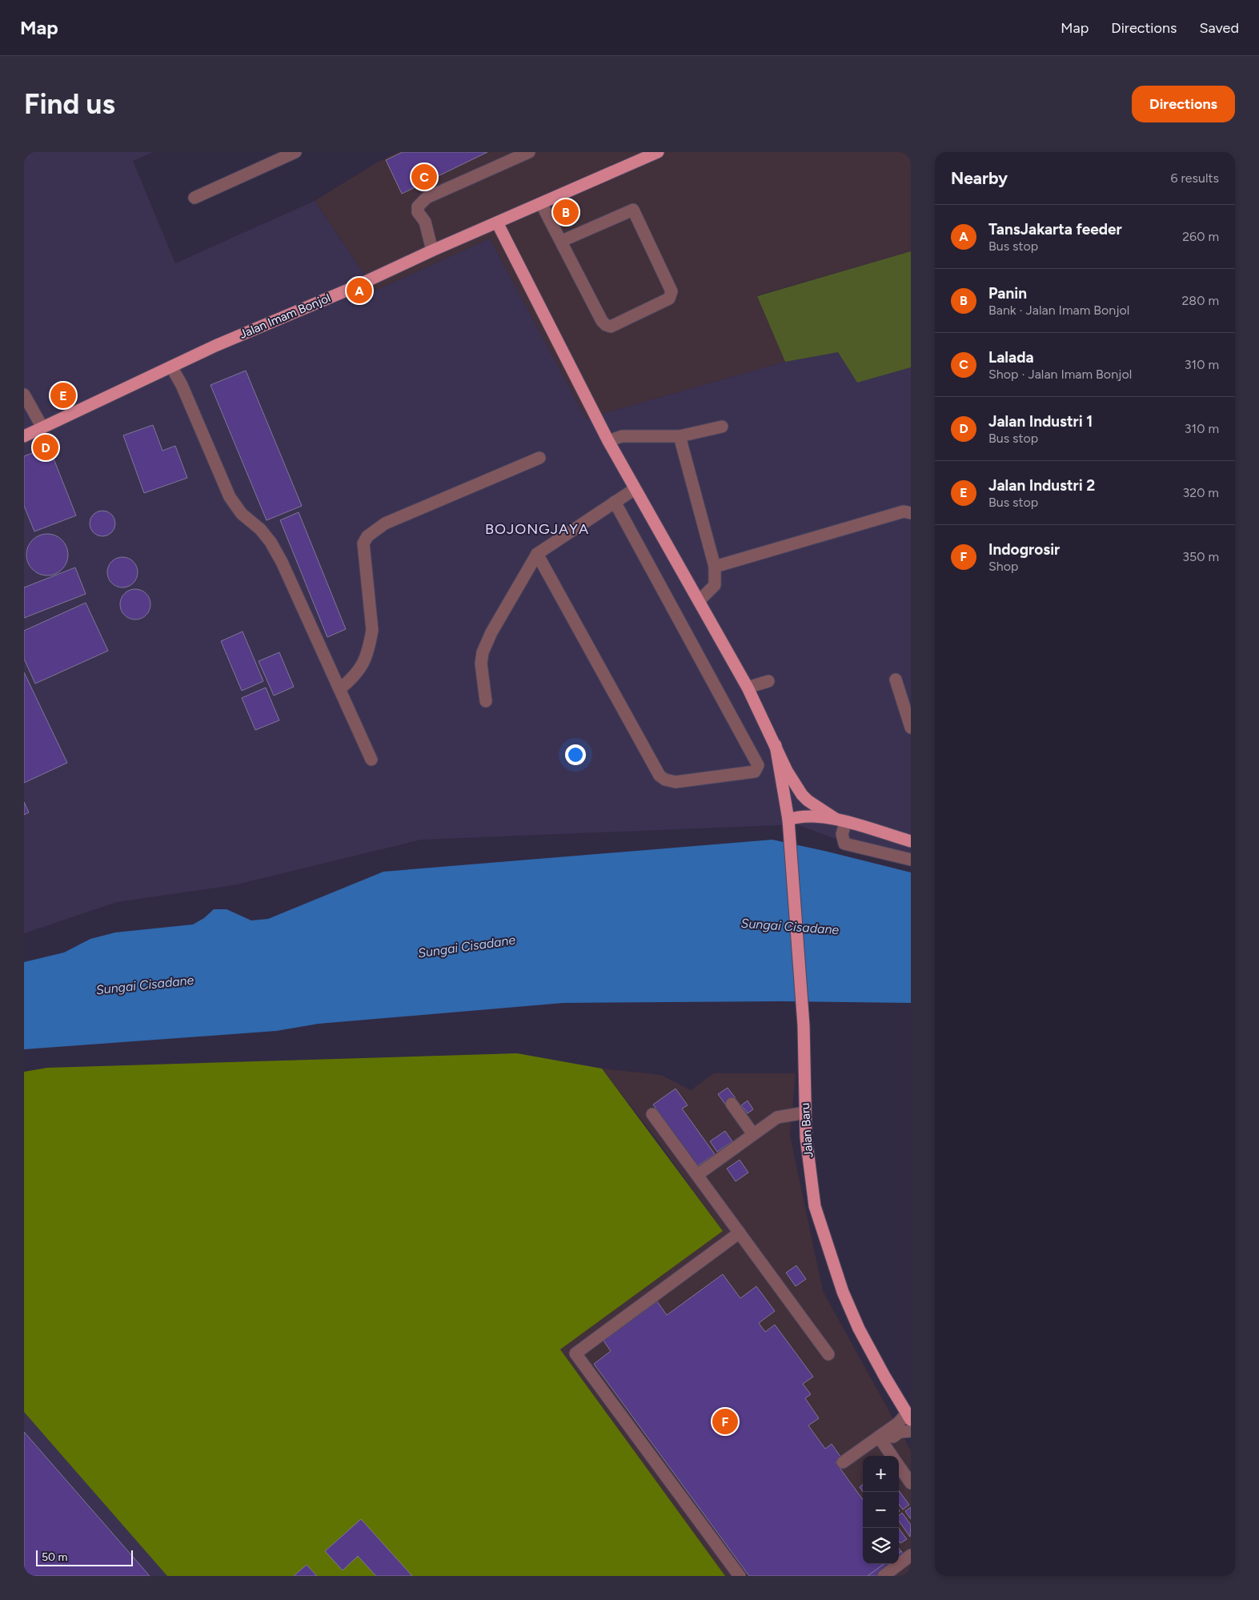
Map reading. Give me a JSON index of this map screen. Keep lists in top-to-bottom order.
{
  "streets": {
    "main road": ["Jalan Imam Bonjol", "Jalan Baru"]
  },
  "districts": ["BOJONGJAYA"],
  "water": ["Sungai Cisadane"],
  "scale_bar": "50 m",
  "page": {
    "header": "Map",
    "nav": ["Map", "Directions", "Saved"],
    "buttons": "Directions",
    "title": "Find us",
    "heading": ["Nearby", "6 results"],
    "pins": [
      "C",
      "B",
      "A",
      "E",
      "D",
      "F"
    ],
    "list": [
      {
        "mark": "A",
        "name": "TansJakarta feeder",
        "note": "Bus stop",
        "value": "260 m"
      },
      {
        "mark": "B",
        "name": "Panin",
        "note": "Bank · Jalan Imam Bonjol",
        "value": "280 m"
      },
      {
        "mark": "C",
        "name": "Lalada",
        "note": "Shop · Jalan Imam Bonjol",
        "value": "310 m"
      },
      {
        "mark": "D",
        "name": "Jalan Industri 1",
        "note": "Bus stop",
        "value": "310 m"
      },
      {
        "mark": "E",
        "name": "Jalan Industri 2",
        "note": "Bus stop",
        "value": "320 m"
      },
      {
        "mark": "F",
        "name": "Indogrosir",
        "note": "Shop",
        "value": "350 m"
      }
    ],
    "map_buttons": ["+", "−"],
    "scale": "50 m"
  }
}
